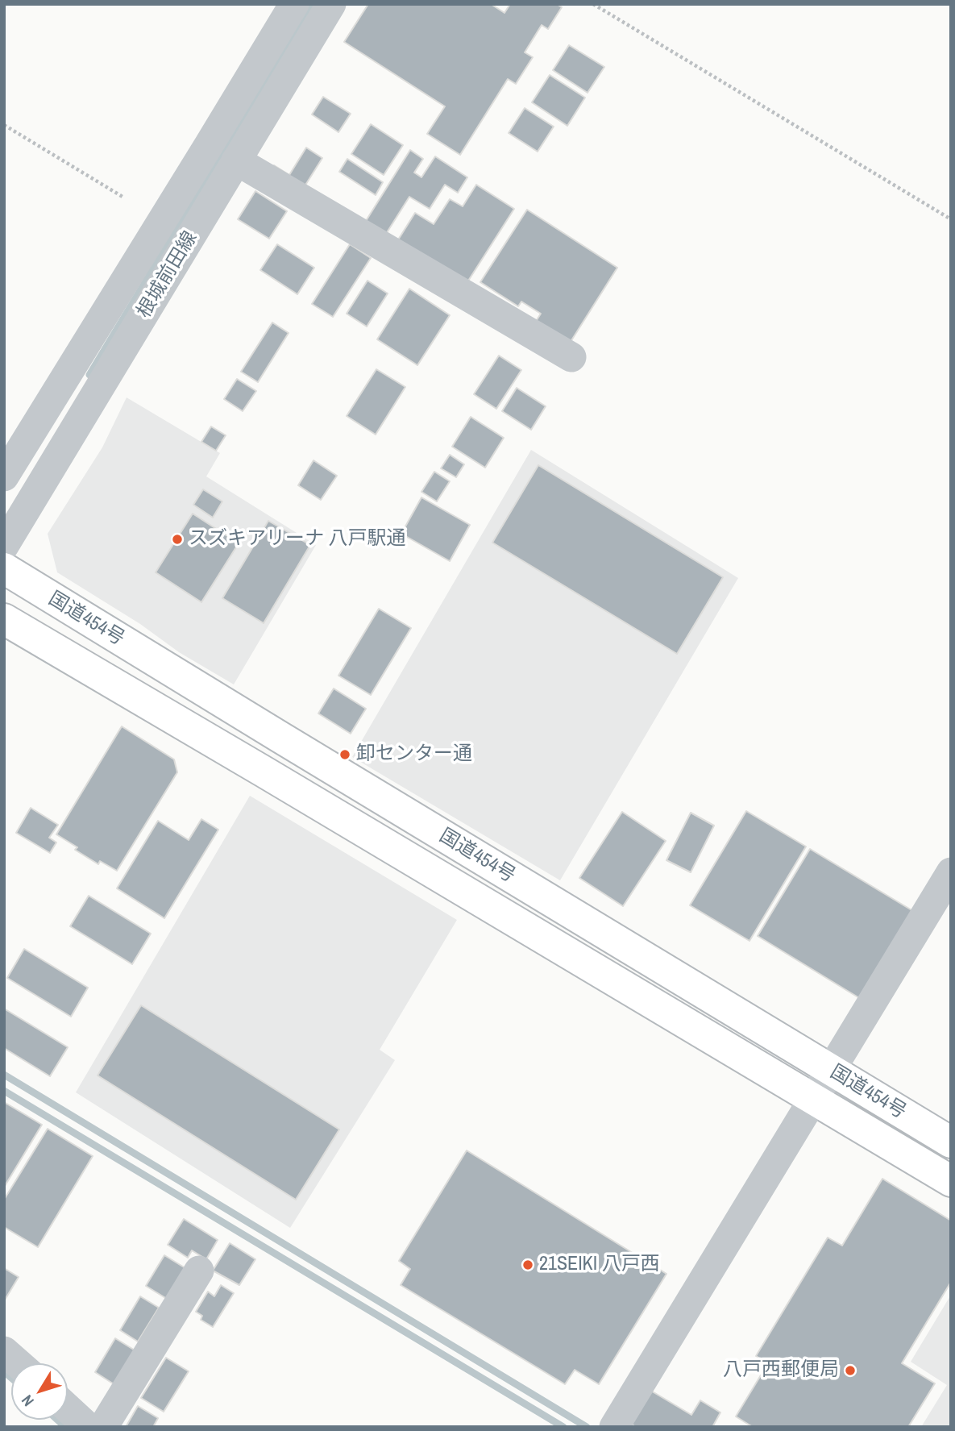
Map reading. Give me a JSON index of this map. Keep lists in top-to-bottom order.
{
  "streets": {
    "highway": ["国道454号"],
    "street": ["根城前田線"]
  },
  "places": [
    "スズキアリーナ 八戸駅通",
    "卸センター通",
    "21SEIKI 八戸西",
    "八戸西郵便局"
  ],
  "north": "bottom left"
}
